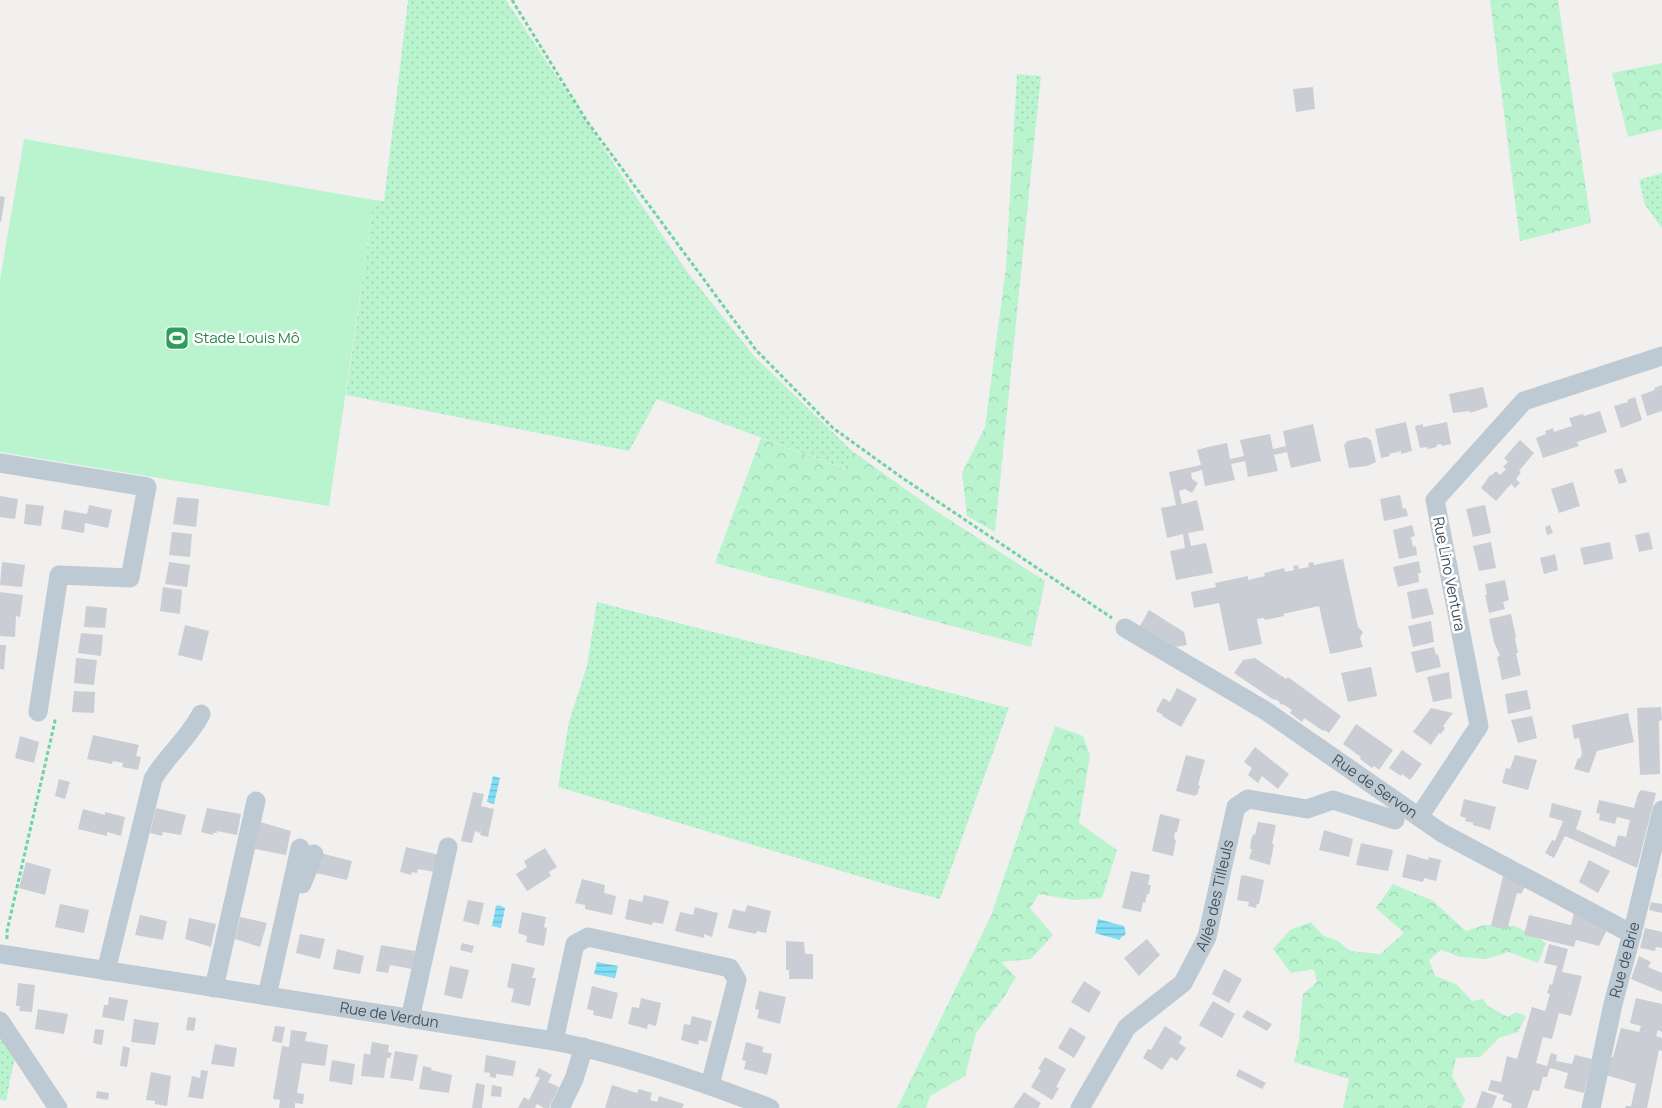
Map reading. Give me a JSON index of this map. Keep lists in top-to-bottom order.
{
  "streets": {
    "street": [
      "Rue Lino Ventura",
      "Rue de Servon",
      "Allée des Tilleuls",
      "Rue de Brie",
      "Rue de Verdun"
    ]
  },
  "crossings": [
    ["Rue Lino Ventura", "Rue de Servon"],
    ["Rue de Servon", "Rue de Brie"]
  ],
  "places": {
    "sports": ["Stade Louis Mô"]
  }
}
